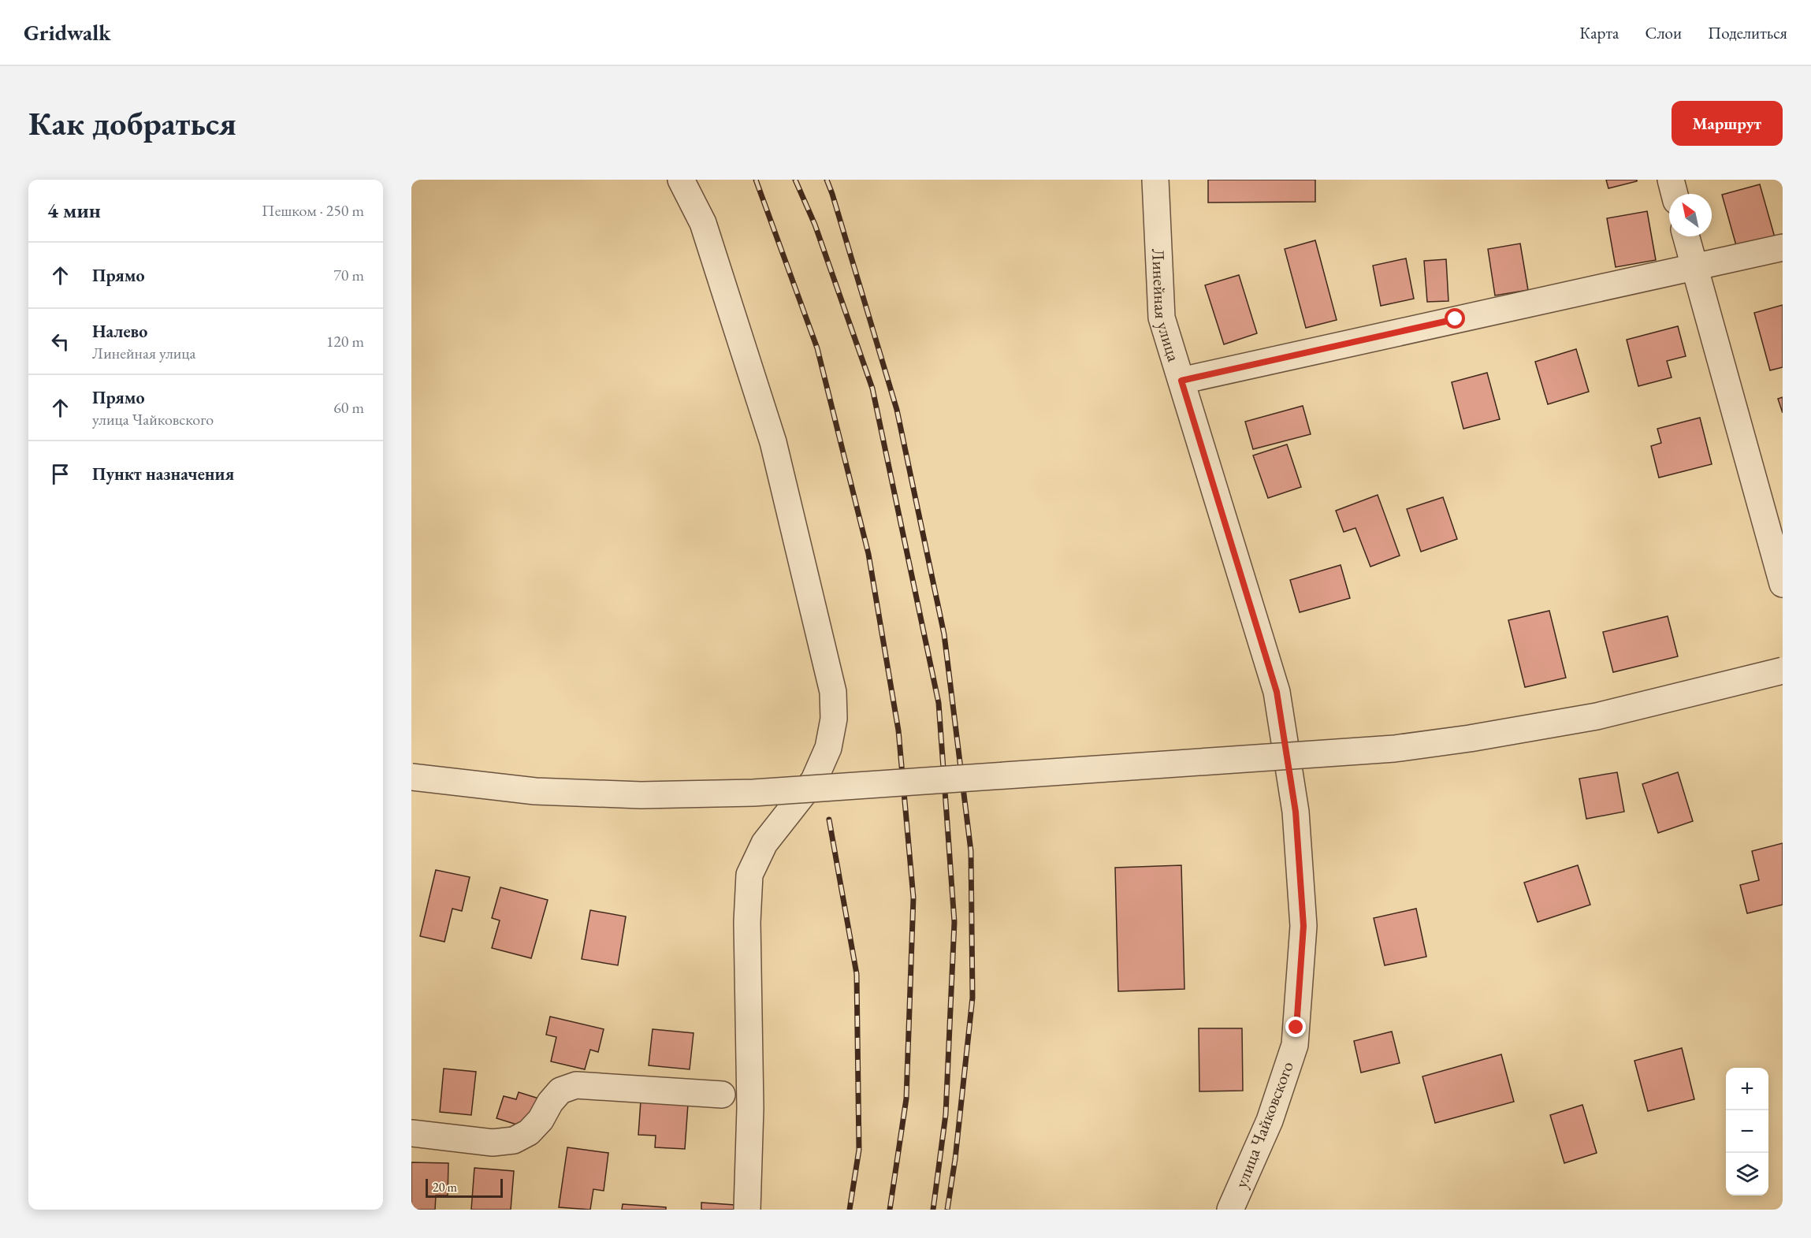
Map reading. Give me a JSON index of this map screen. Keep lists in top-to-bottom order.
{
  "streets": {
    "street": ["Линейная улица", "улица Чайковского"]
  },
  "crossings": [
    ["Линейная улица", "улица Чайковского"]
  ],
  "scale_bar": "20 m",
  "north": "top left",
  "page": {
    "header": "Gridwalk",
    "nav": ["Карта", "Слои", "Поделиться"],
    "buttons": "Маршрут",
    "title": "Как добраться",
    "heading": ["4 мин", "Пешком · 250 m"],
    "list": [
      ["Прямо", "70 m"],
      ["Налево", "Линейная улица", "120 m"],
      ["Прямо", "улица Чайковского", "60 m"],
      "Пункт назначения"
    ],
    "map_buttons": ["+", "−"],
    "scale": "20 m"
  }
}
